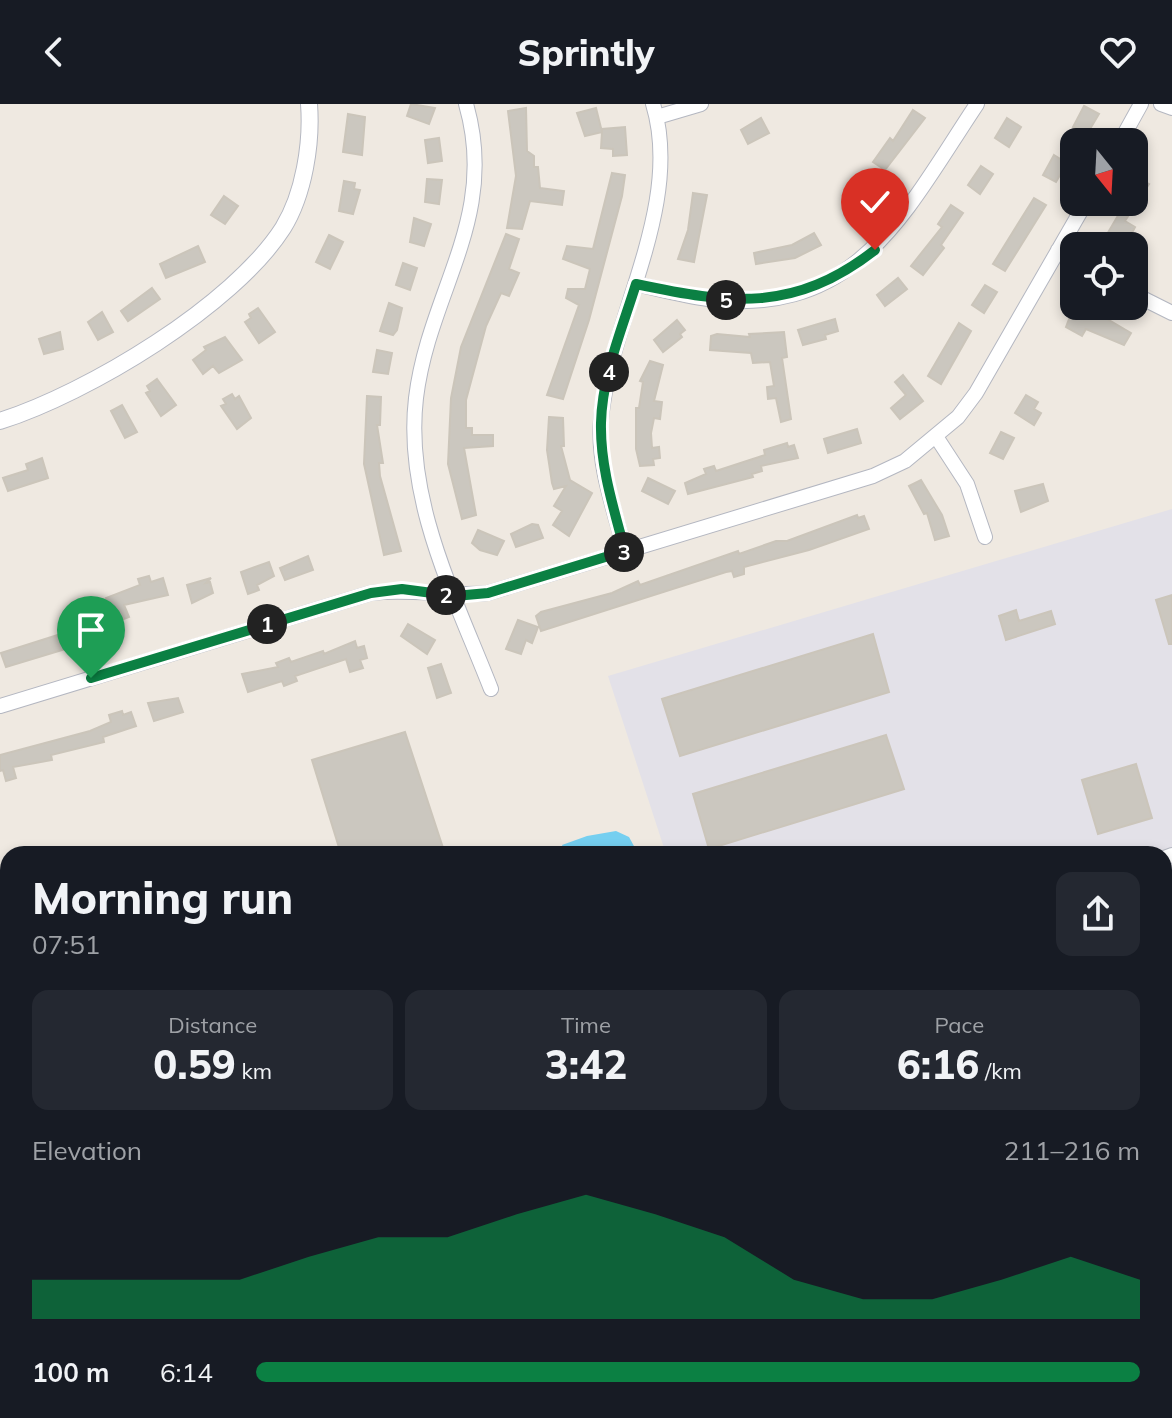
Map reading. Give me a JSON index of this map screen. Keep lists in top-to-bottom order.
{
  "north": "bottom",
  "page": {
    "header": "Sprintly",
    "pins": [
      "5",
      "4",
      "3",
      "2",
      "1"
    ],
    "heading": ["Morning run", "07:51"],
    "stats": [
      ["Distance", "0.59 km"],
      ["Time", "3:42"],
      ["Pace", "6:16 /km"]
    ],
    "chart": ["Elevation", "211–216 m"],
    "list": [
      {
        "name": "100 m",
        "note": "6:14"
      }
    ]
  }
}
